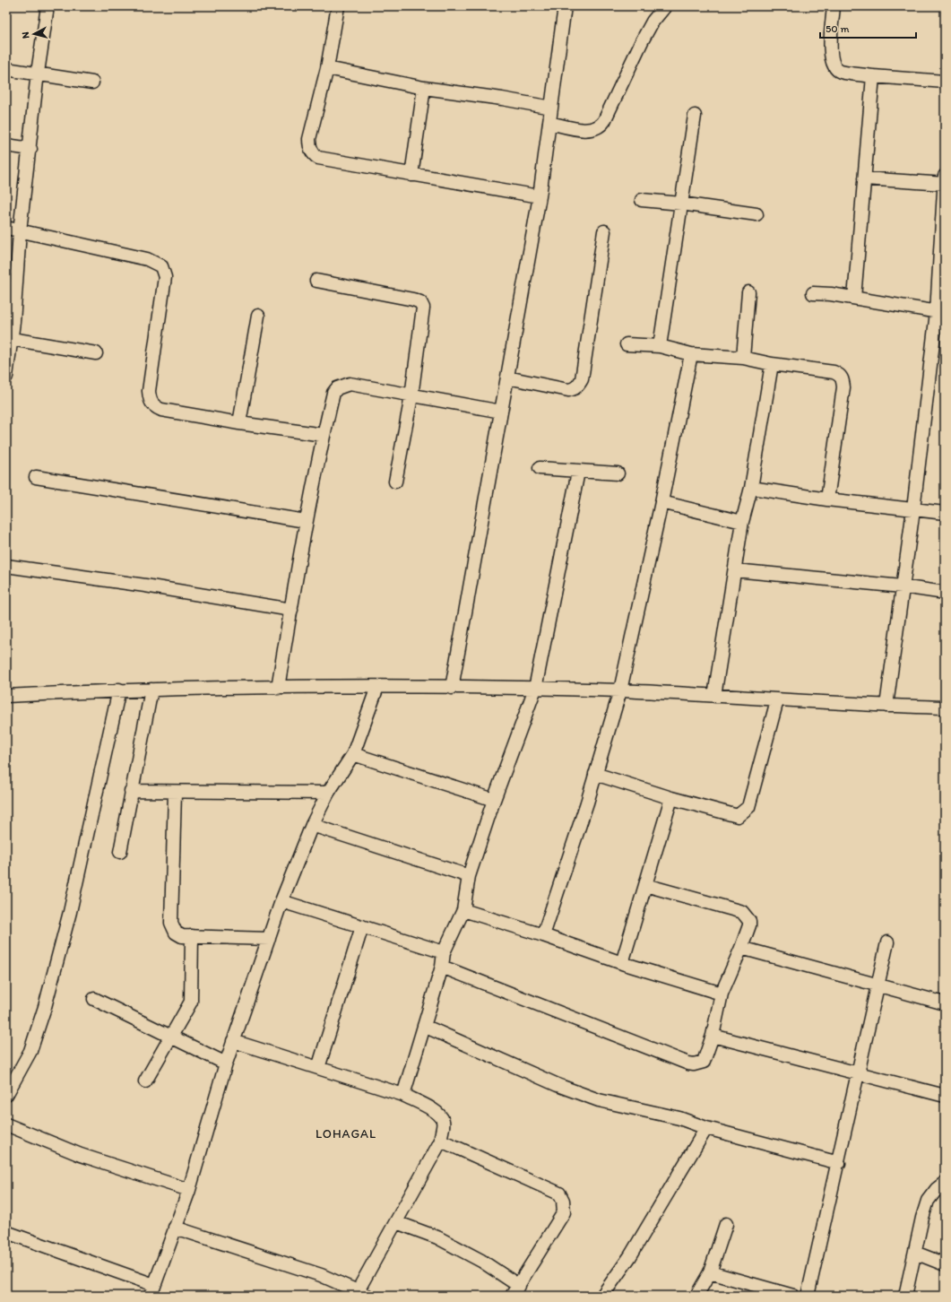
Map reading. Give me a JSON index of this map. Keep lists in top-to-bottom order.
{
  "districts": ["LOHAGAL"],
  "scale_bar": "50 m",
  "north": "left"
}
